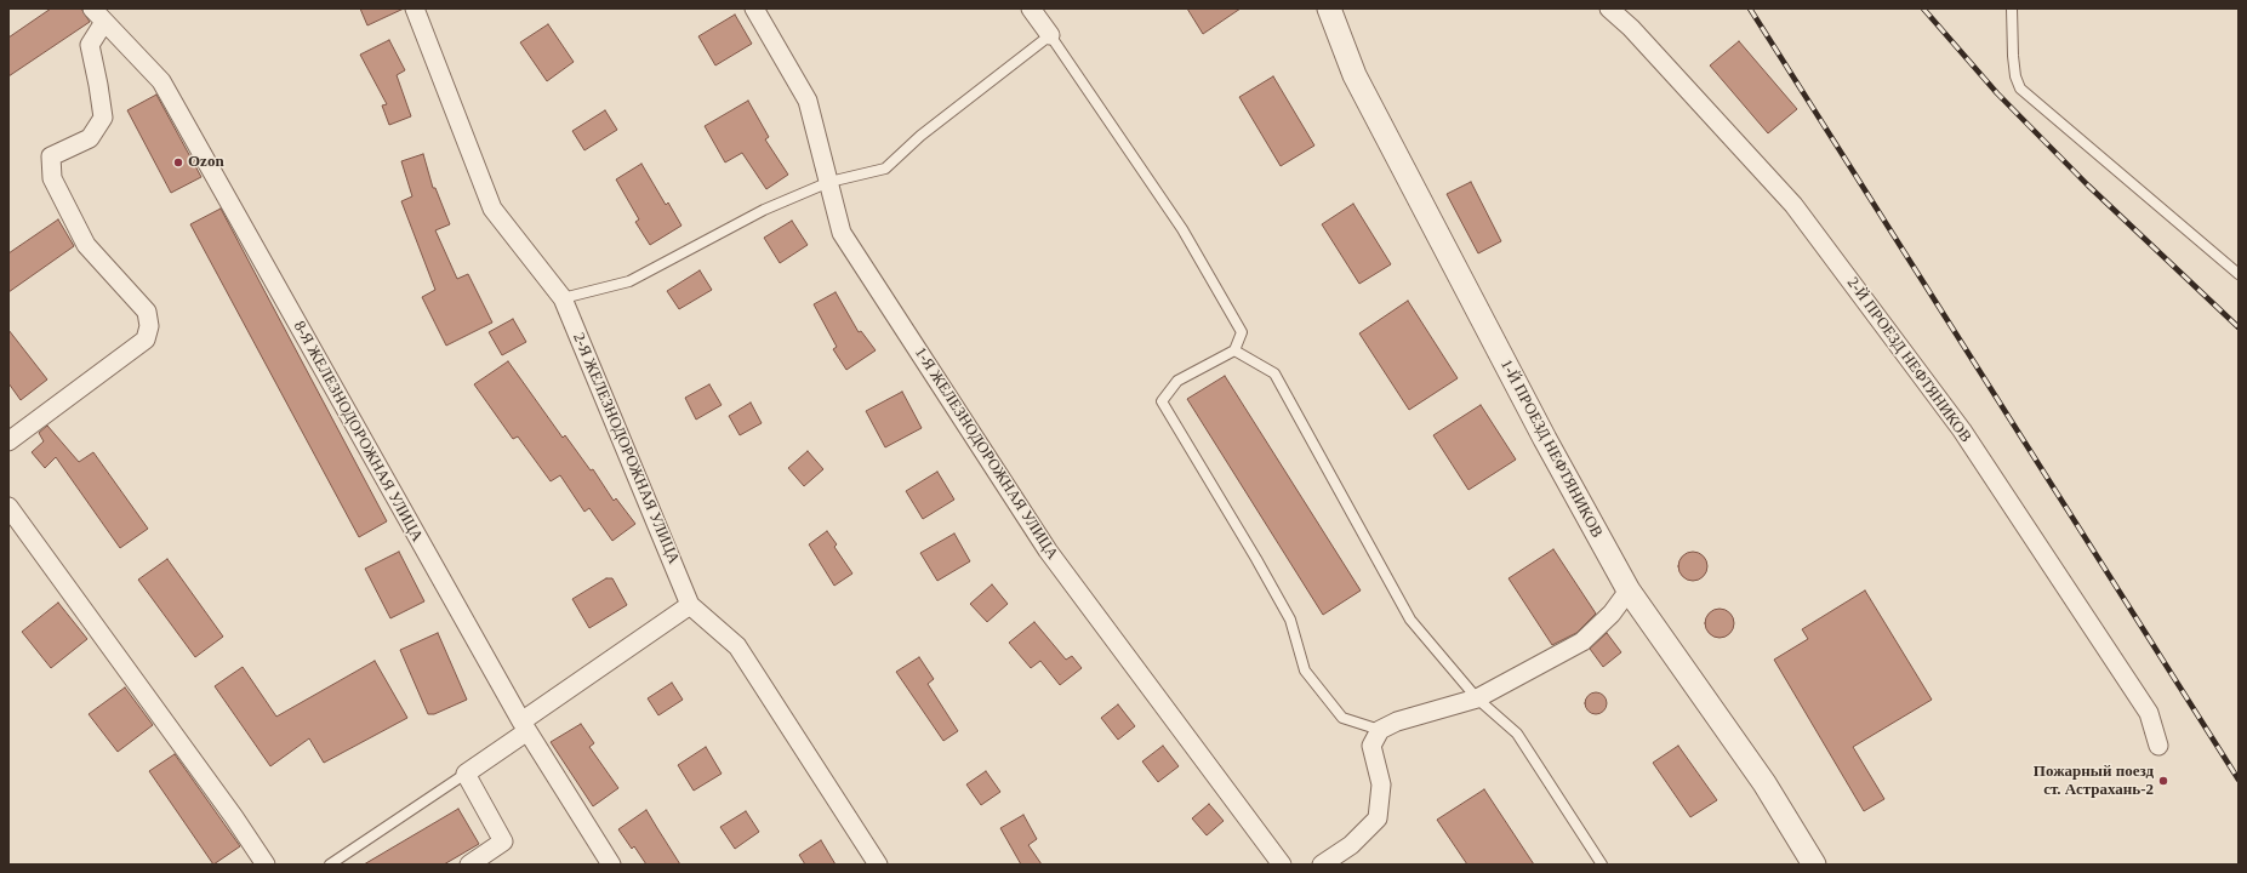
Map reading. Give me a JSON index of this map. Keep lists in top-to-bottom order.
{
  "streets": {
    "street": [
      "2-Й ПРОЕЗД НЕФТЯНИКОВ",
      "8-Я ЖЕЛЕЗНОДОРОЖНАЯ УЛИЦА",
      "2-Я ЖЕЛЕЗНОДОРОЖНАЯ УЛИЦА",
      "1-Й ПРОЕЗД НЕФТЯНИКОВ",
      "1-Я ЖЕЛЕЗНОДОРОЖНАЯ УЛИЦА"
    ]
  },
  "places": ["Ozon", "Пожарный поезд ст. Астрахань-2"]
}
